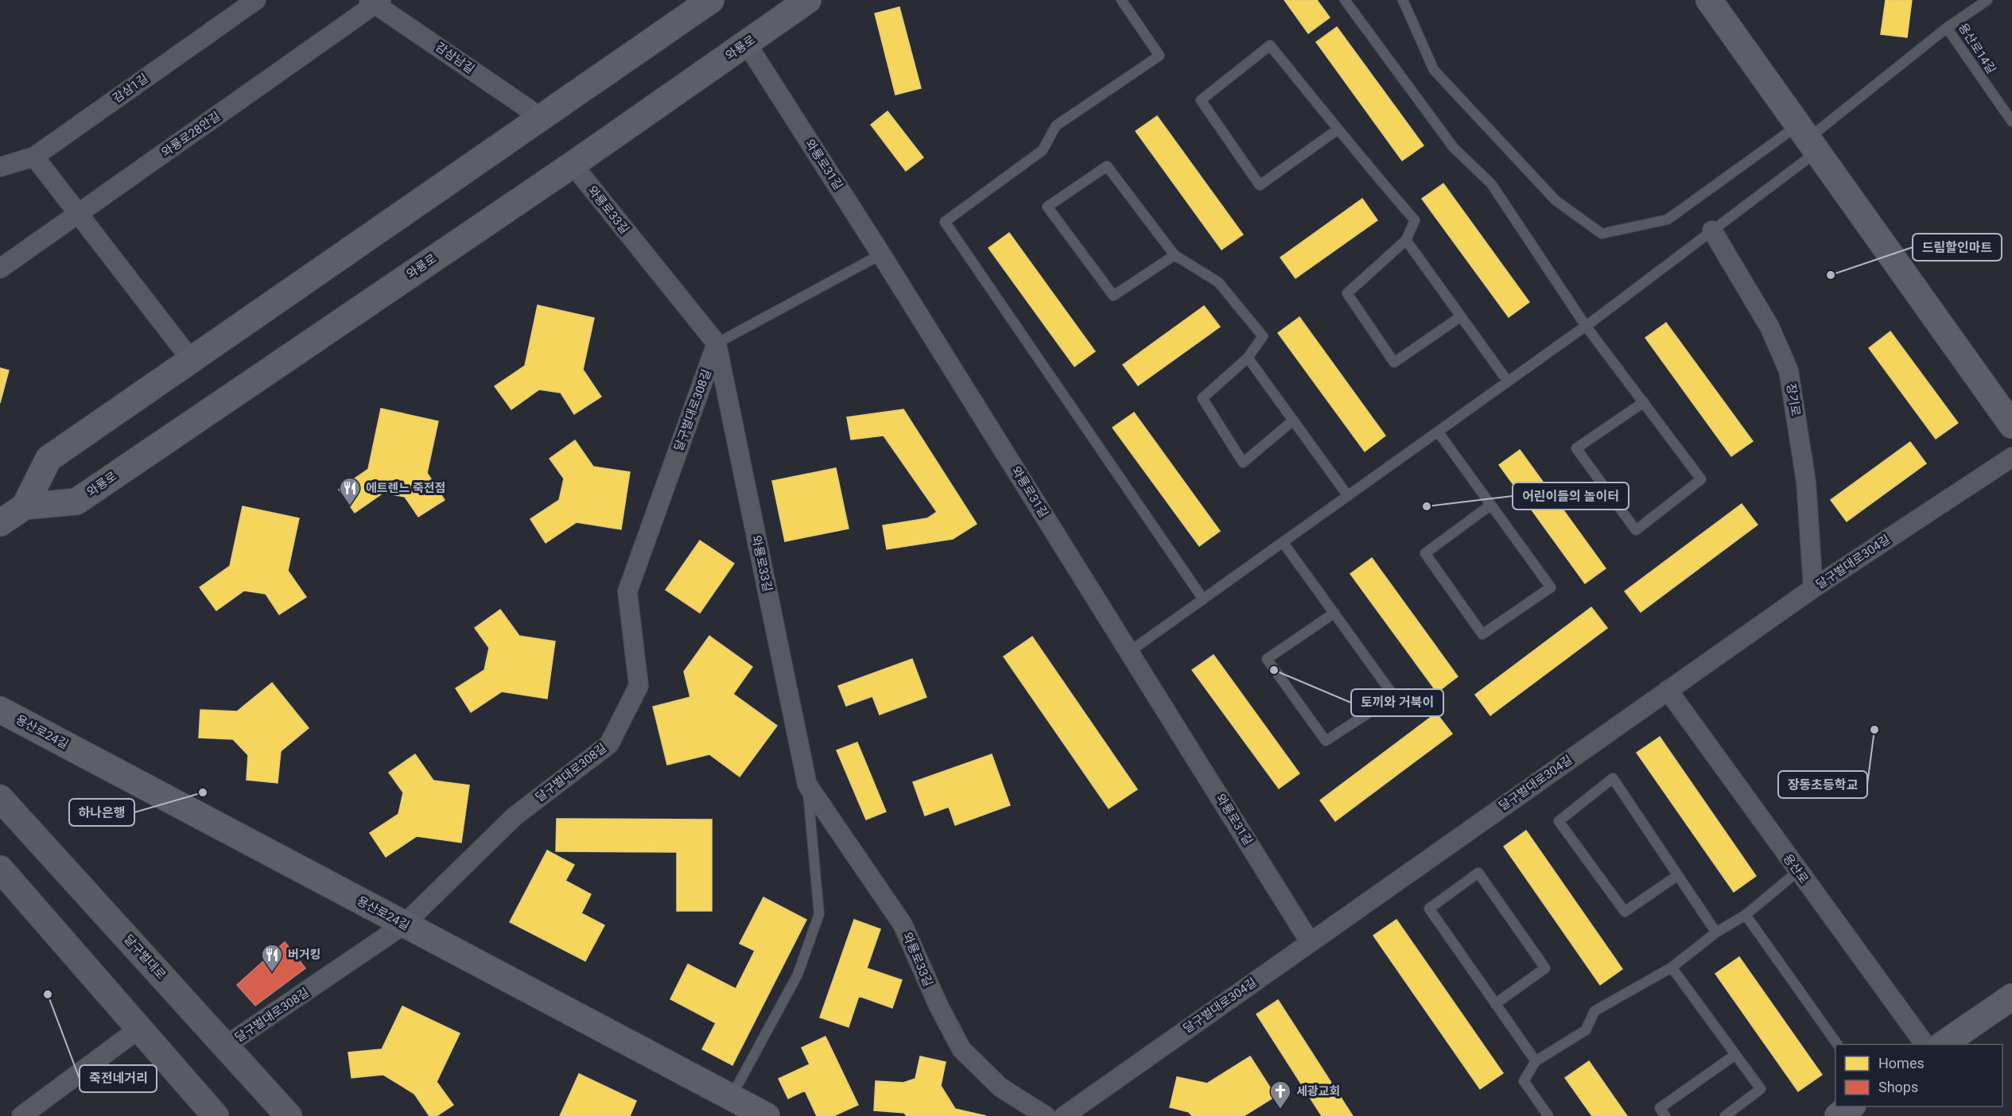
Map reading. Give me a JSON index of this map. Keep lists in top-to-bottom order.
{
  "streets": {
    "main road": ["와룡로", "용산로24길", "달구벌대로"],
    "street": [
      "감삼남길",
      "감삼1길",
      "와룡로28안길",
      "와룡로31길",
      "와룡로33길",
      "장기로",
      "달구벌대로308길",
      "달구벌대로304길",
      "용산로"
    ],
    "lane": ["용산로14길"]
  },
  "crossings": [
    ["와룡로", "감삼남길"],
    ["와룡로", "와룡로31길"],
    ["와룡로", "와룡로33길"],
    ["감삼남길", "와룡로28안길"],
    ["와룡로31길", "달구벌대로304길"],
    ["와룡로33길", "달구벌대로308길"],
    ["와룡로33길", "용산로24길"],
    ["장기로", "달구벌대로304길"],
    ["달구벌대로308길", "용산로24길"],
    ["달구벌대로308길", "달구벌대로"],
    ["달구벌대로304길", "용산로"]
  ],
  "places": {
    "other": [
      "드림할인마트",
      "어린이들의 놀이터",
      "토끼와 거북이",
      "장동초등학교",
      "하나은행",
      "죽전네거리"
    ],
    "restaurant": ["에트렌느 죽전점", "버거킹"],
    "church": ["세광교회"]
  },
  "legend": ["Homes", "Shops"]
}
